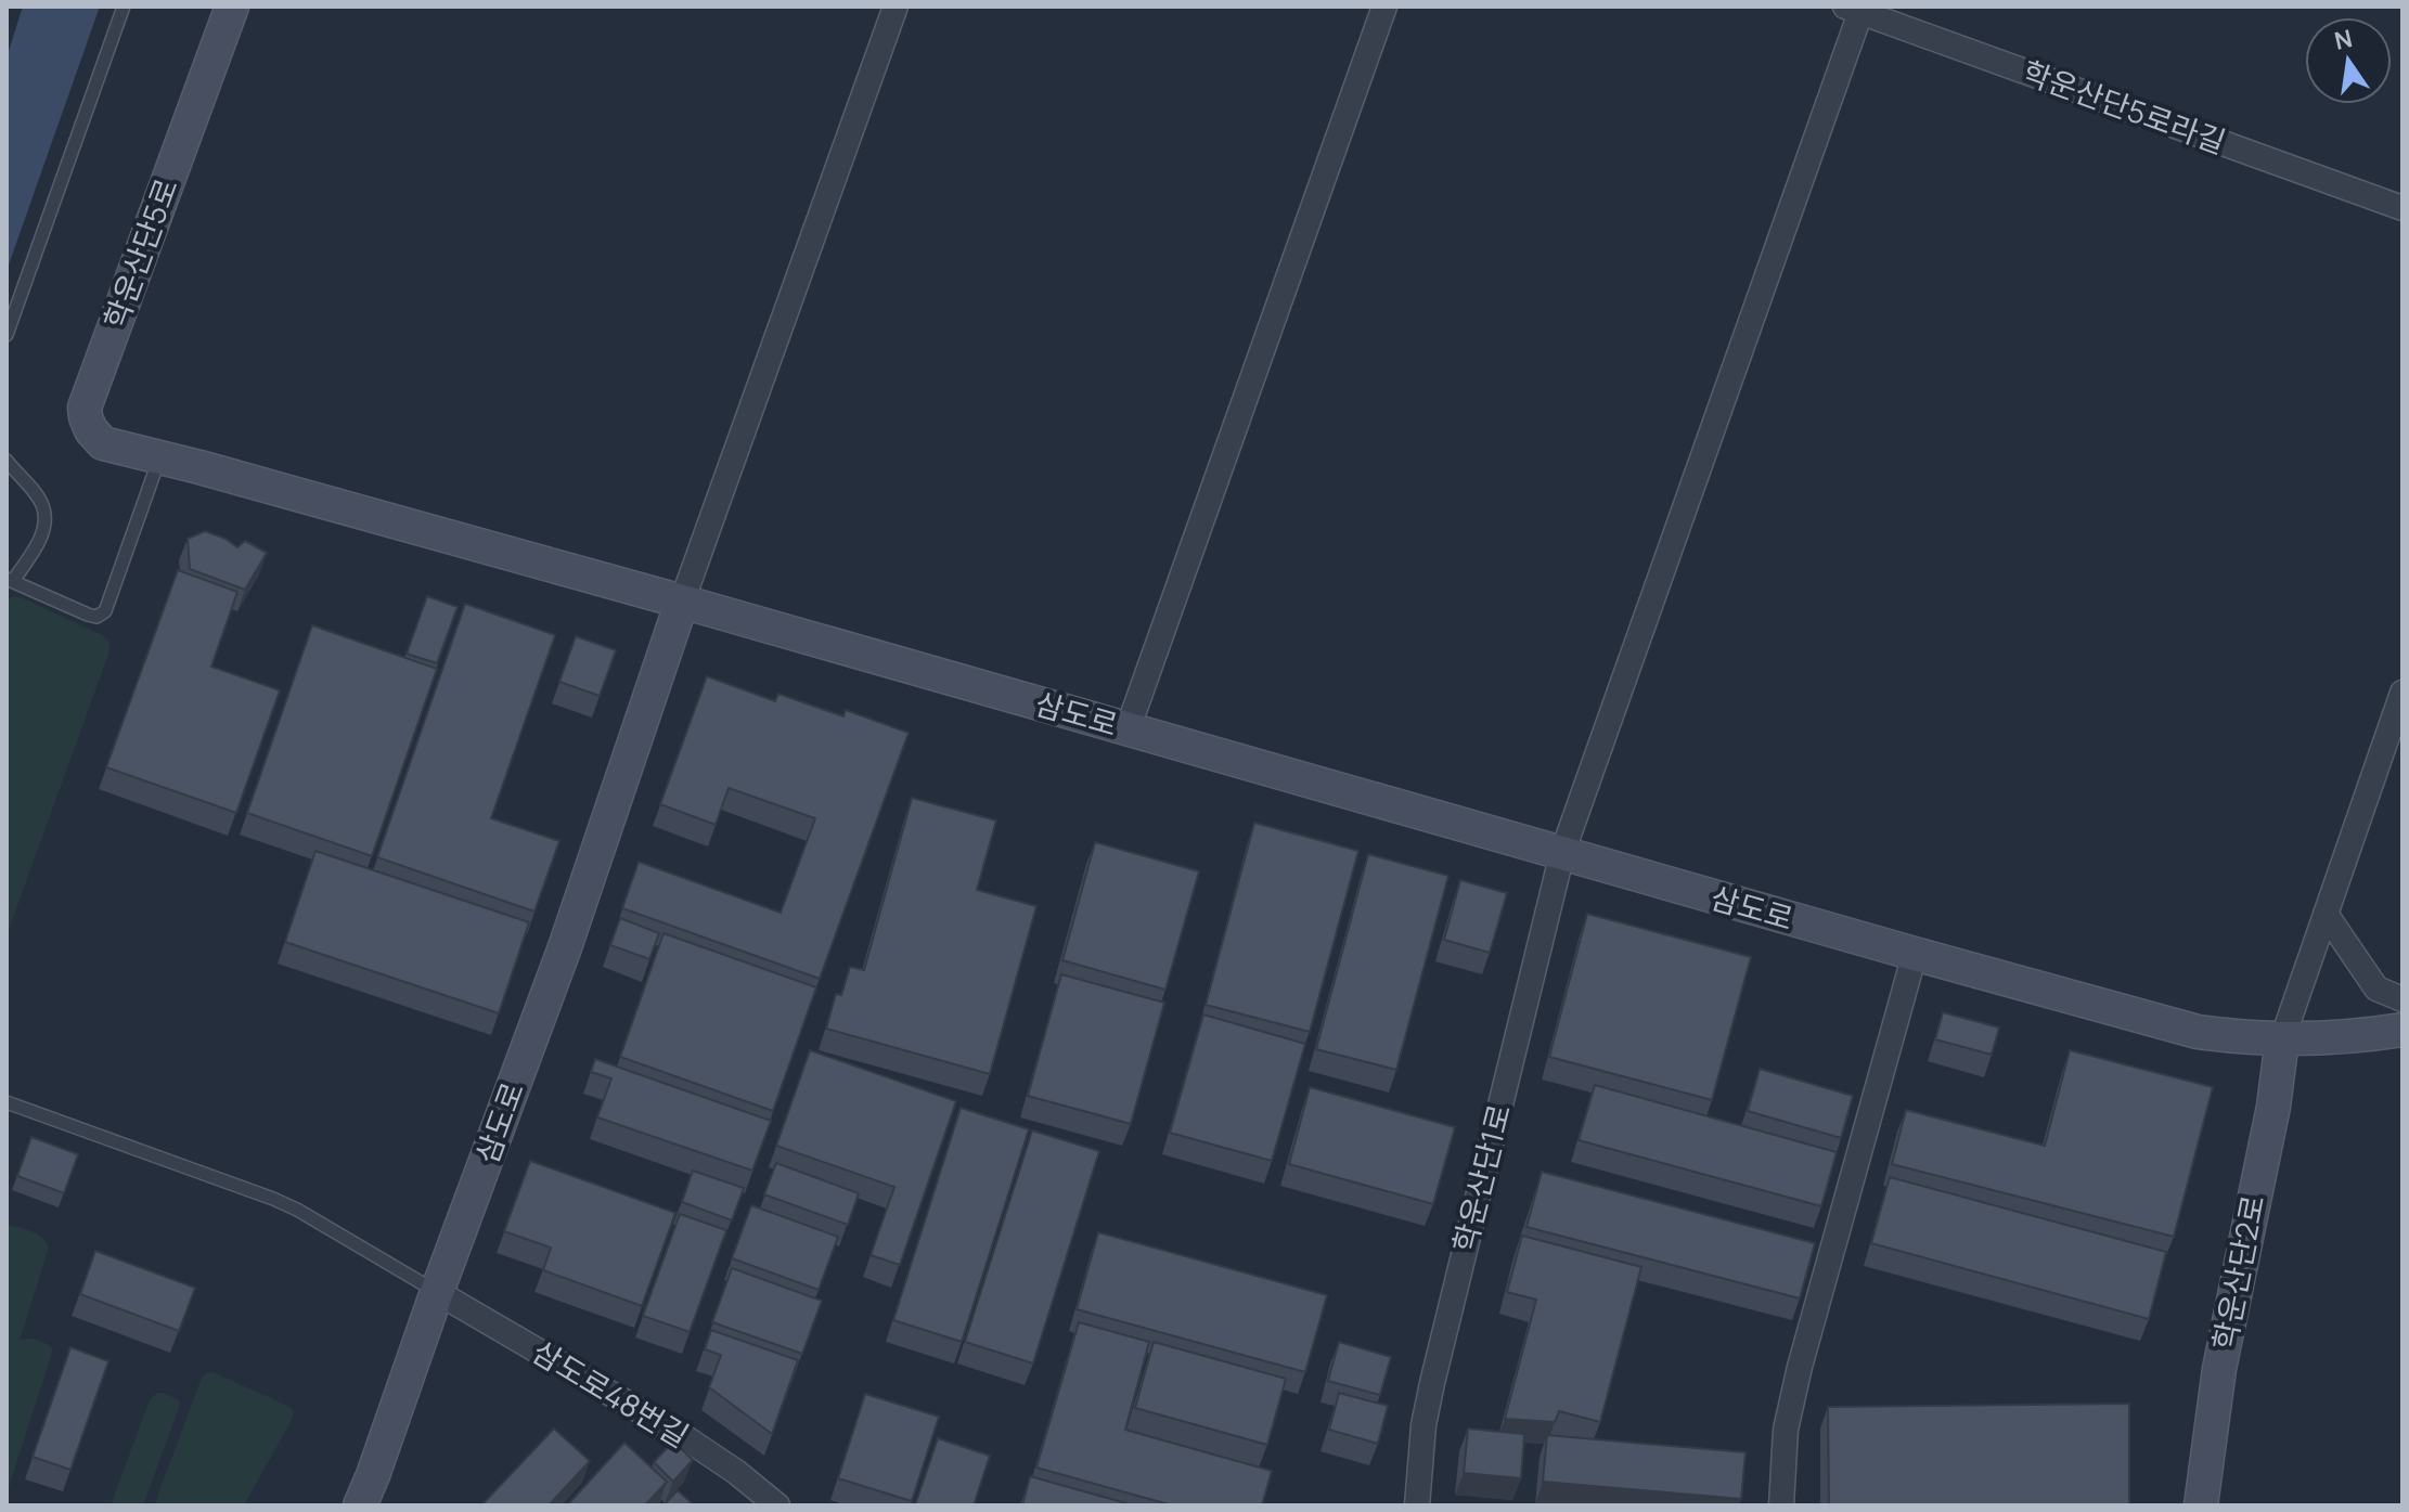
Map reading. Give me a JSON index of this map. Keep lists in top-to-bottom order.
{
  "streets": {
    "street": [
      "학운산단5로라길",
      "학운산단5로",
      "삼도로",
      "학운산단1로",
      "학운산단2로",
      "삼도로48번길"
    ]
  },
  "crossings": [
    ["학운산단5로라길", "학운산단1로"],
    ["학운산단5로", "삼도로"],
    ["삼도로", "학운산단1로"],
    ["삼도로", "학운산단2로"],
    ["삼도로", "삼도로48번길"]
  ],
  "north": "top"
}
